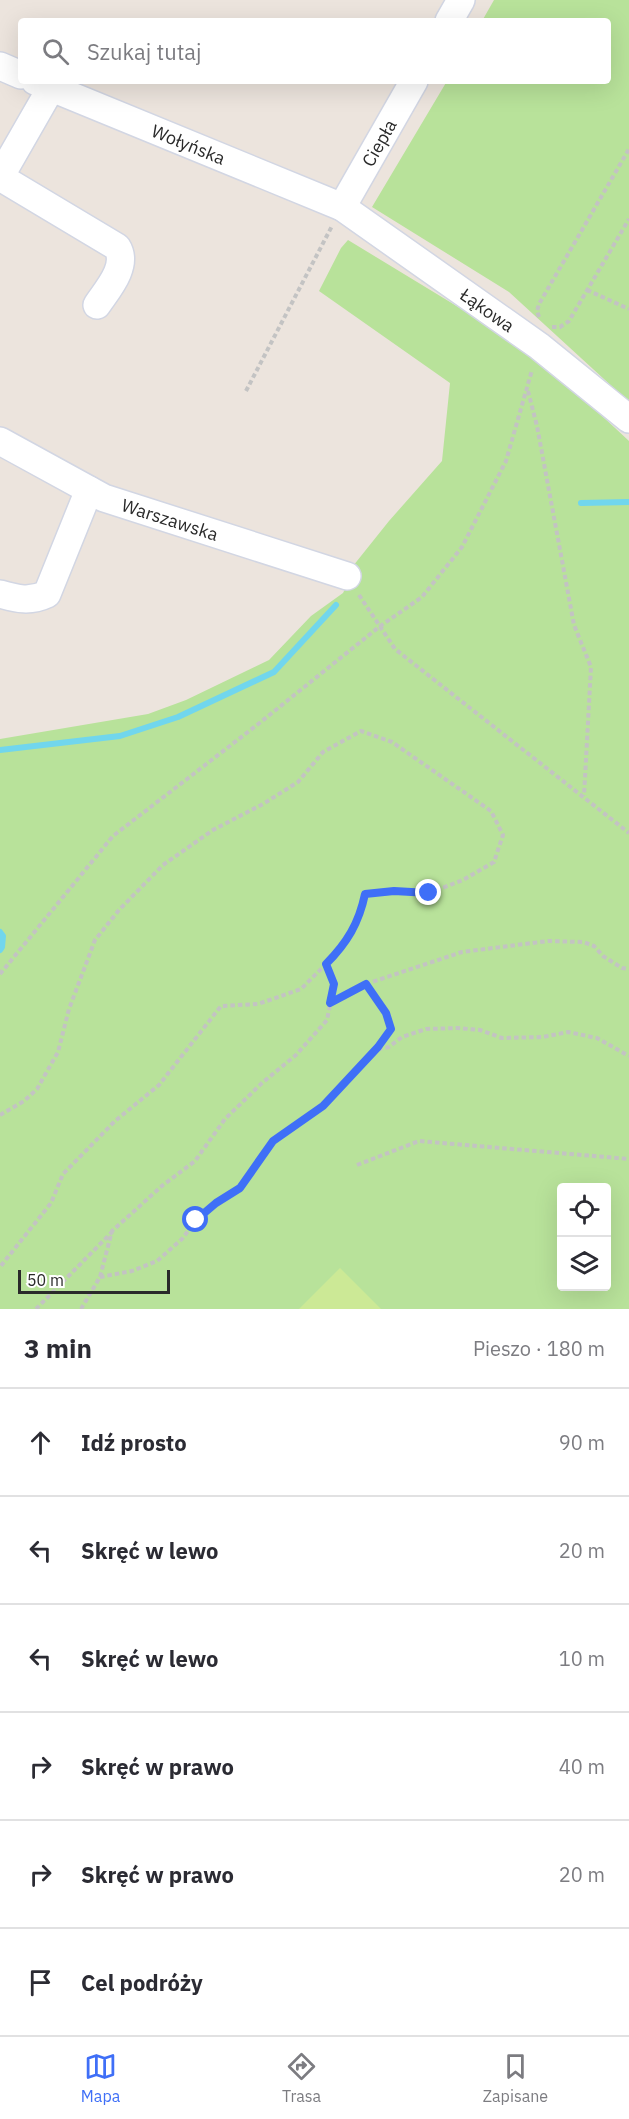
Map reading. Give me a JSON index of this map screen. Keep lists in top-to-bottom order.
{
  "streets": {
    "street": [
      "Wołyńska",
      "Ciepła",
      "Łąkowa",
      "Warszawska"
    ]
  },
  "crossings": [
    ["Wołyńska", "Ciepła"],
    ["Wołyńska", "Łąkowa"],
    ["Ciepła", "Łąkowa"]
  ],
  "scale_bar": "50 m",
  "page": {
    "search": "Szukaj tutaj",
    "scale": "50 m",
    "heading": ["3 min", "Pieszo · 180 m"],
    "list": [
      ["Idź prosto", "90 m"],
      ["Skręć w lewo", "20 m"],
      ["Skręć w lewo", "10 m"],
      ["Skręć w prawo", "40 m"],
      ["Skręć w prawo", "20 m"],
      "Cel podróży"
    ],
    "nav": ["Mapa", "Trasa", "Zapisane"]
  }
}
